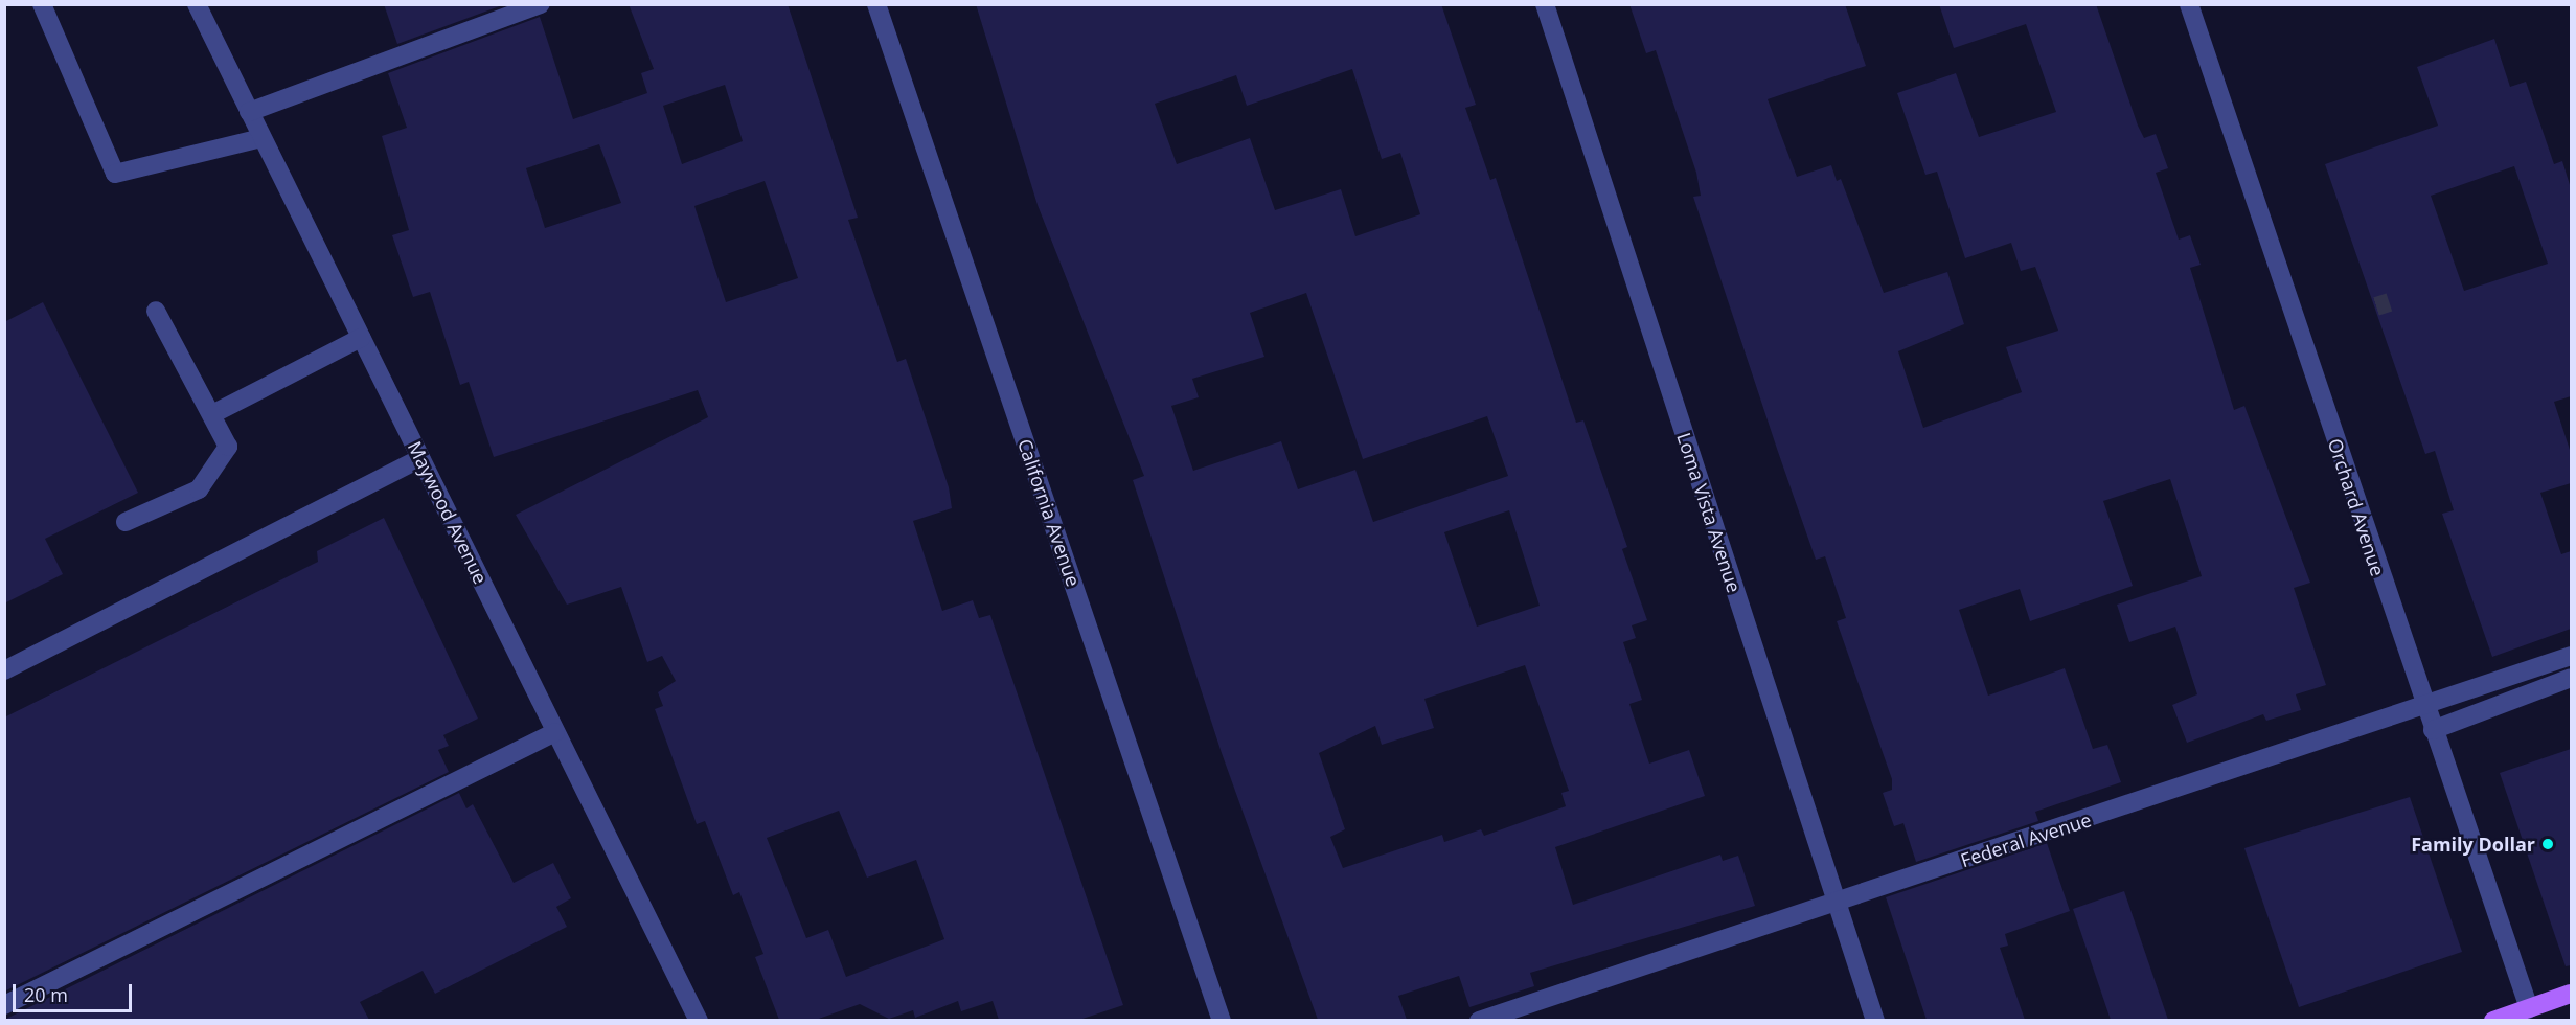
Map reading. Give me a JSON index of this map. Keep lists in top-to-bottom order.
{
  "streets": {
    "street": [
      "Orchard Avenue",
      "Maywood Avenue",
      "California Avenue",
      "Loma Vista Avenue",
      "Federal Avenue"
    ]
  },
  "crossings": [
    ["Orchard Avenue", "Federal Avenue"],
    ["Loma Vista Avenue", "Federal Avenue"]
  ],
  "places": ["Family Dollar"],
  "scale_bar": "20 m"
}
